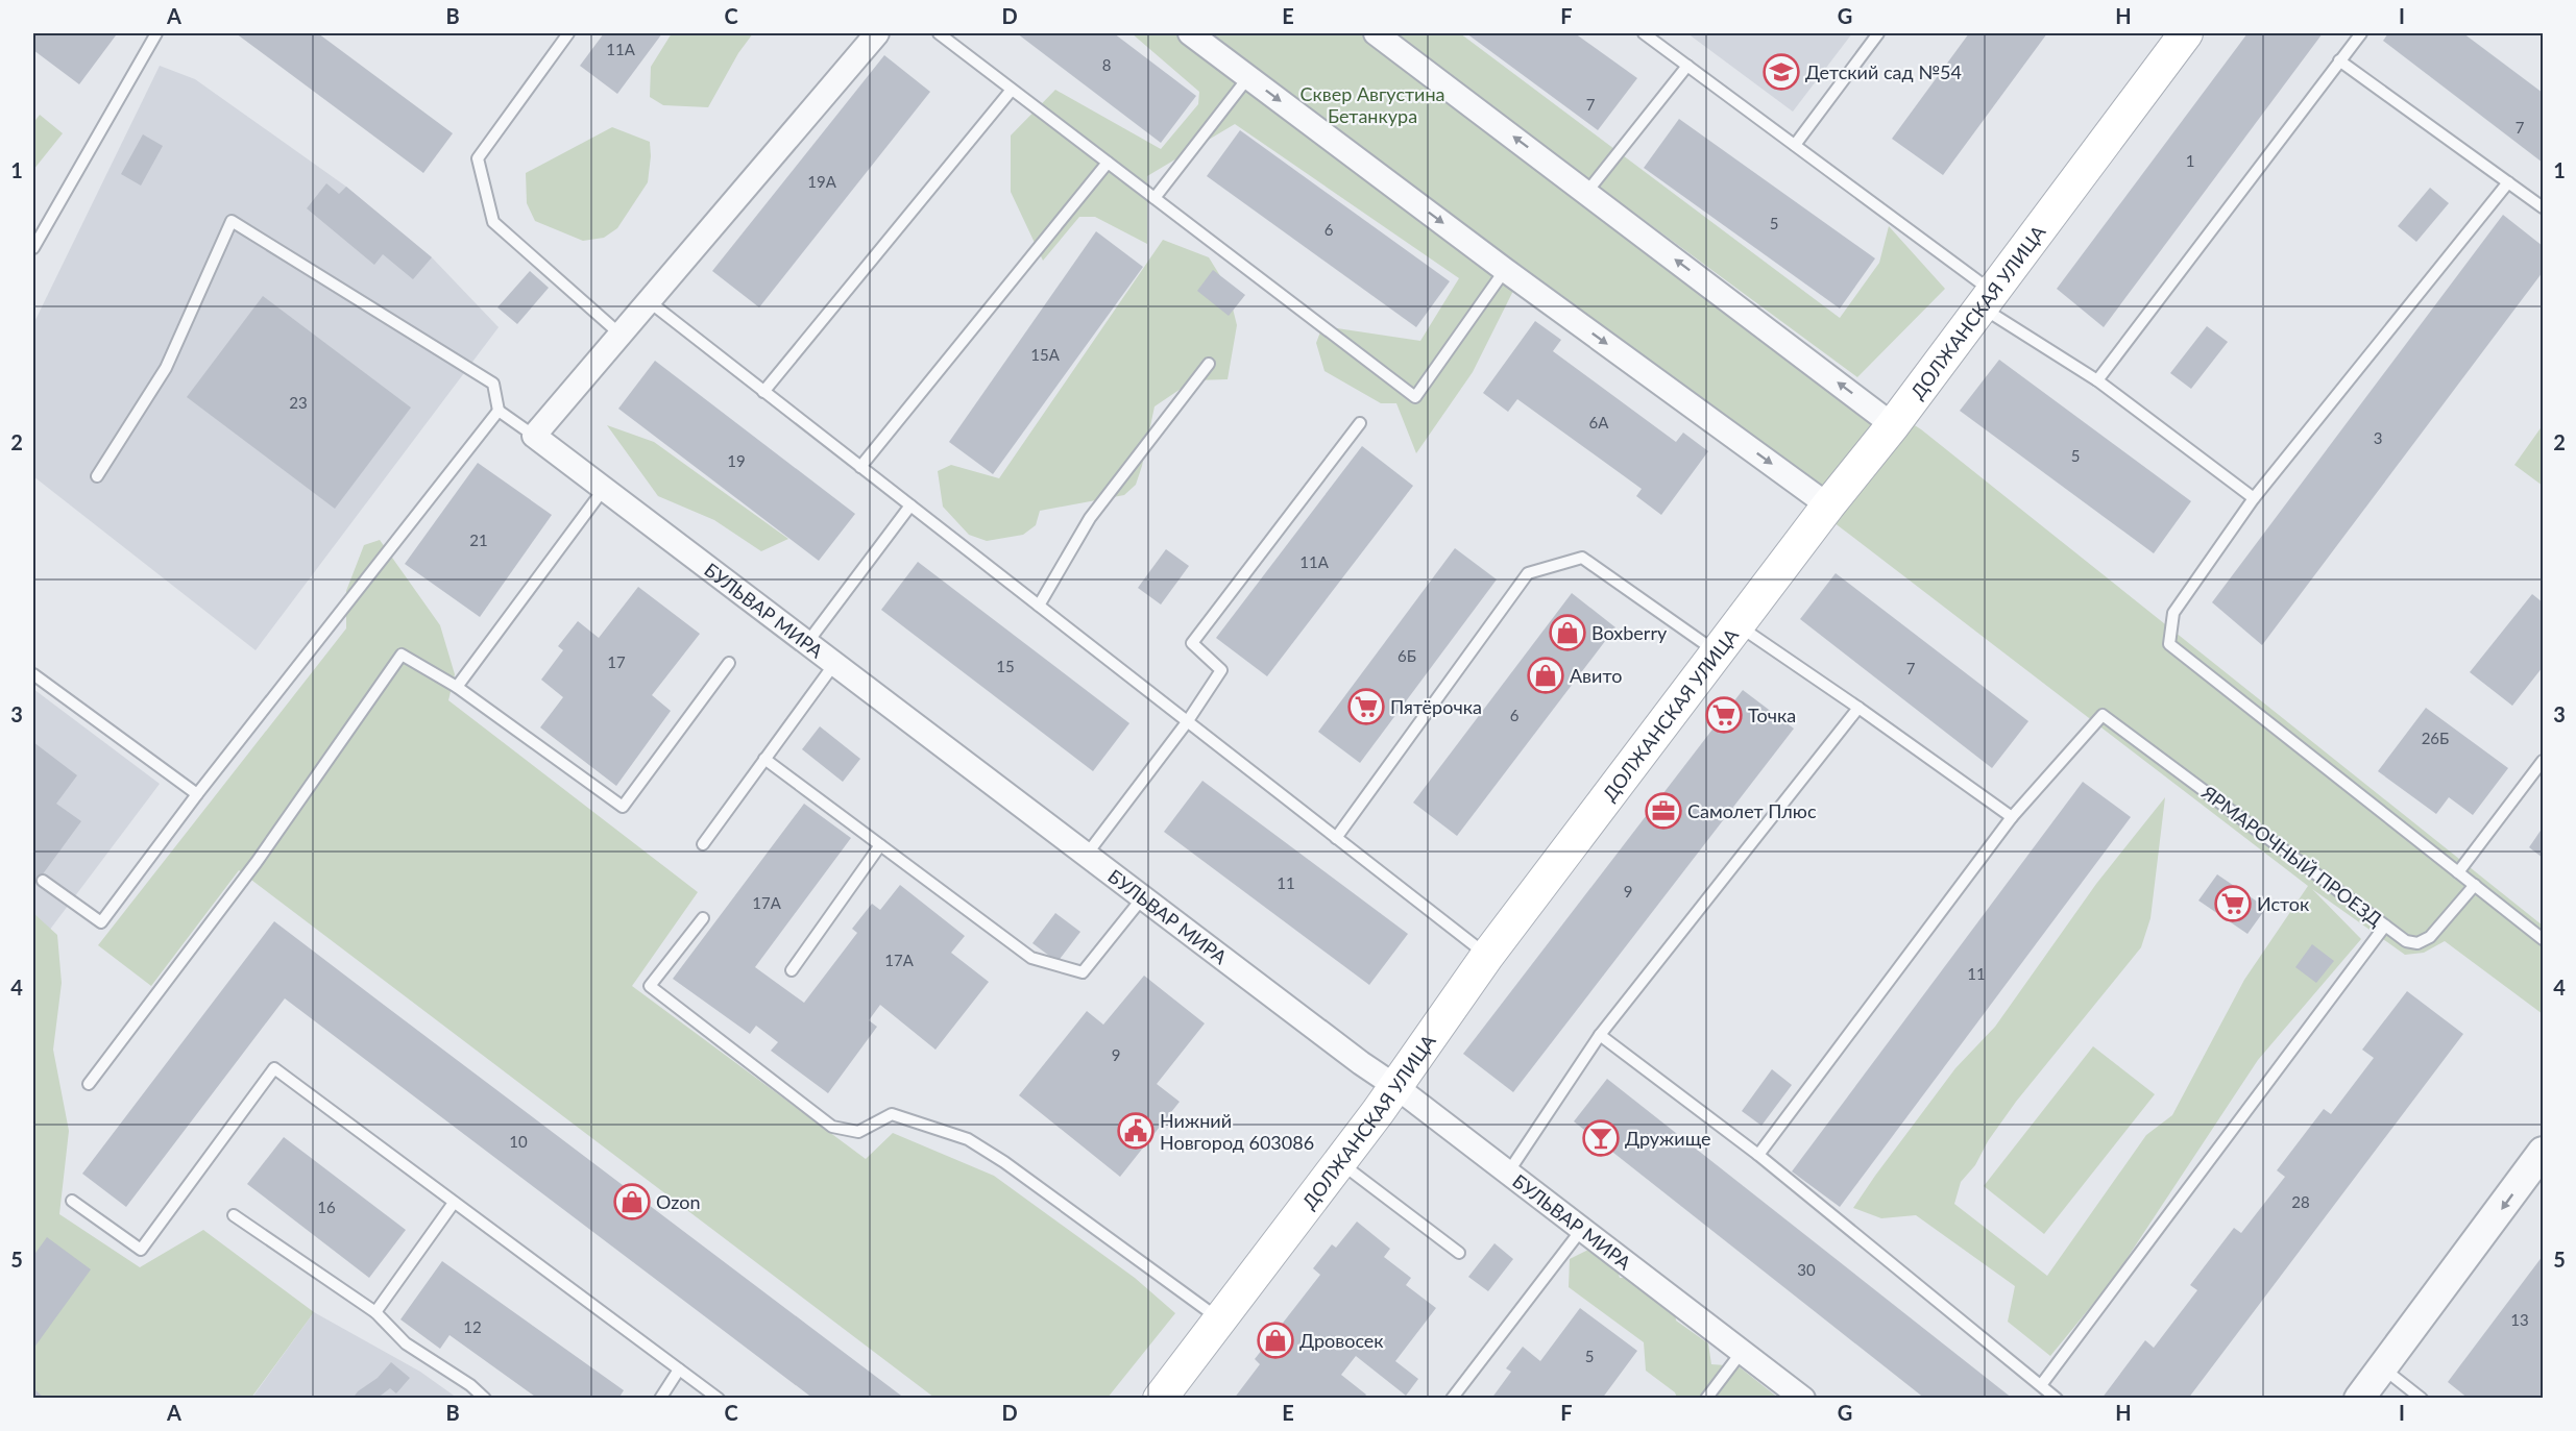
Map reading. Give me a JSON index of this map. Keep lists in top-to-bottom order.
{
  "streets": {
    "main road": ["ДОЛЖАНСКАЯ УЛИЦА"],
    "street": ["БУЛЬВАР МИРА"],
    "lane": ["ЯРМАРОЧНЫЙ ПРОЕЗД"]
  },
  "crossings": [
    ["ДОЛЖАНСКАЯ УЛИЦА", "БУЛЬВАР МИРА"]
  ],
  "parks": ["Сквер Августина Бетанкура"],
  "places": {
    "school or university": ["Детский сад №54"],
    "shop": [
      "Boxberry",
      "Авито",
      "Ozon",
      "Дровосек"
    ],
    "supermarket": ["Пятёрочка", "Точка", "Исток"],
    "office": ["Самолет Плюс"],
    "public building": ["Нижний Новгород 603086"],
    "bar": ["Дружище"]
  },
  "house_numbers": [
    "11А",
    "8",
    "7",
    "7",
    "1",
    "19А",
    "5",
    "6",
    "15А",
    "23",
    "6А",
    "3",
    "5",
    "19",
    "21",
    "11А",
    "6Б",
    "17",
    "15",
    "7",
    "6",
    "26Б",
    "11",
    "9",
    "17А",
    "17А",
    "11",
    "9",
    "10",
    "28",
    "16",
    "30",
    "13",
    "12",
    "5"
  ],
  "grid": {
    "columns": [
      "A",
      "B",
      "C",
      "D",
      "E",
      "F",
      "G",
      "H",
      "I"
    ],
    "rows": [
      "1",
      "2",
      "3",
      "4",
      "5"
    ]
  }
}
